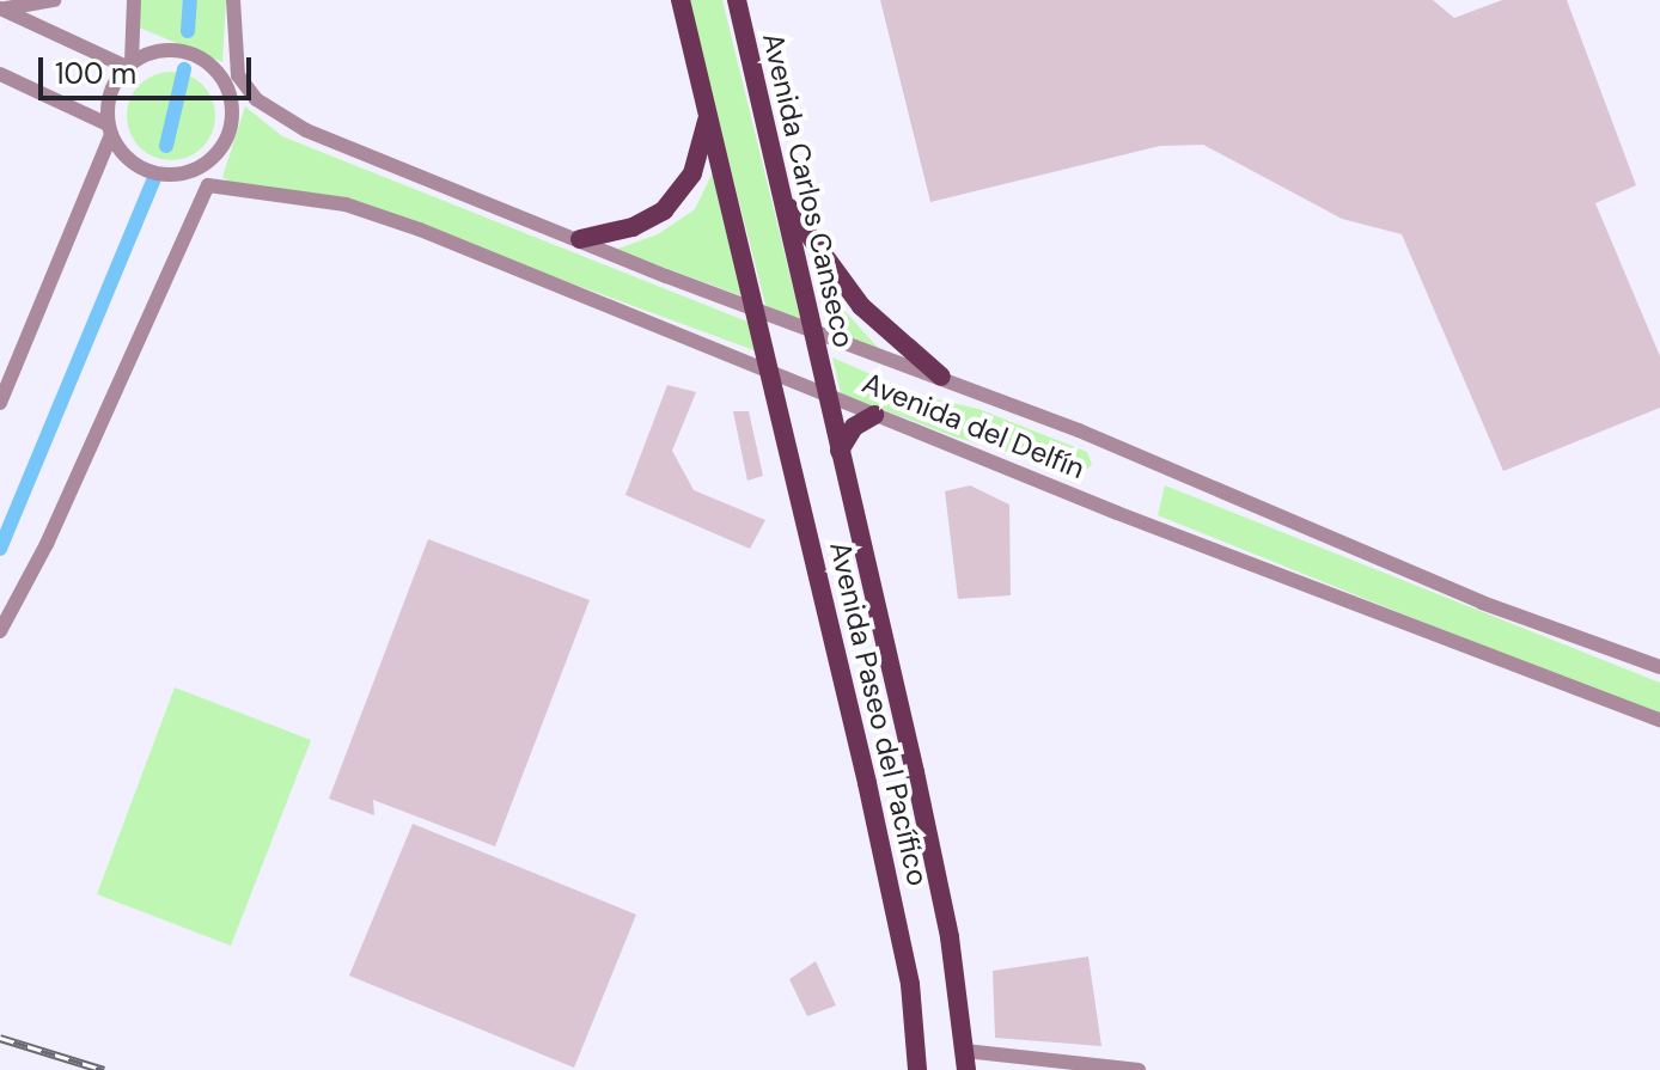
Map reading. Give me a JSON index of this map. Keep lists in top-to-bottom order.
{
  "streets": {
    "main road": ["Avenida Carlos Canseco", "Avenida Paseo del Pacífico"],
    "street": ["Avenida del Delfín"]
  },
  "crossings": [
    ["Avenida Carlos Canseco", "Avenida del Delfín"],
    ["Avenida Carlos Canseco", "Avenida Paseo del Pacífico"],
    ["Avenida del Delfín", "Avenida Paseo del Pacífico"]
  ],
  "scale_bar": "100 m"
}
